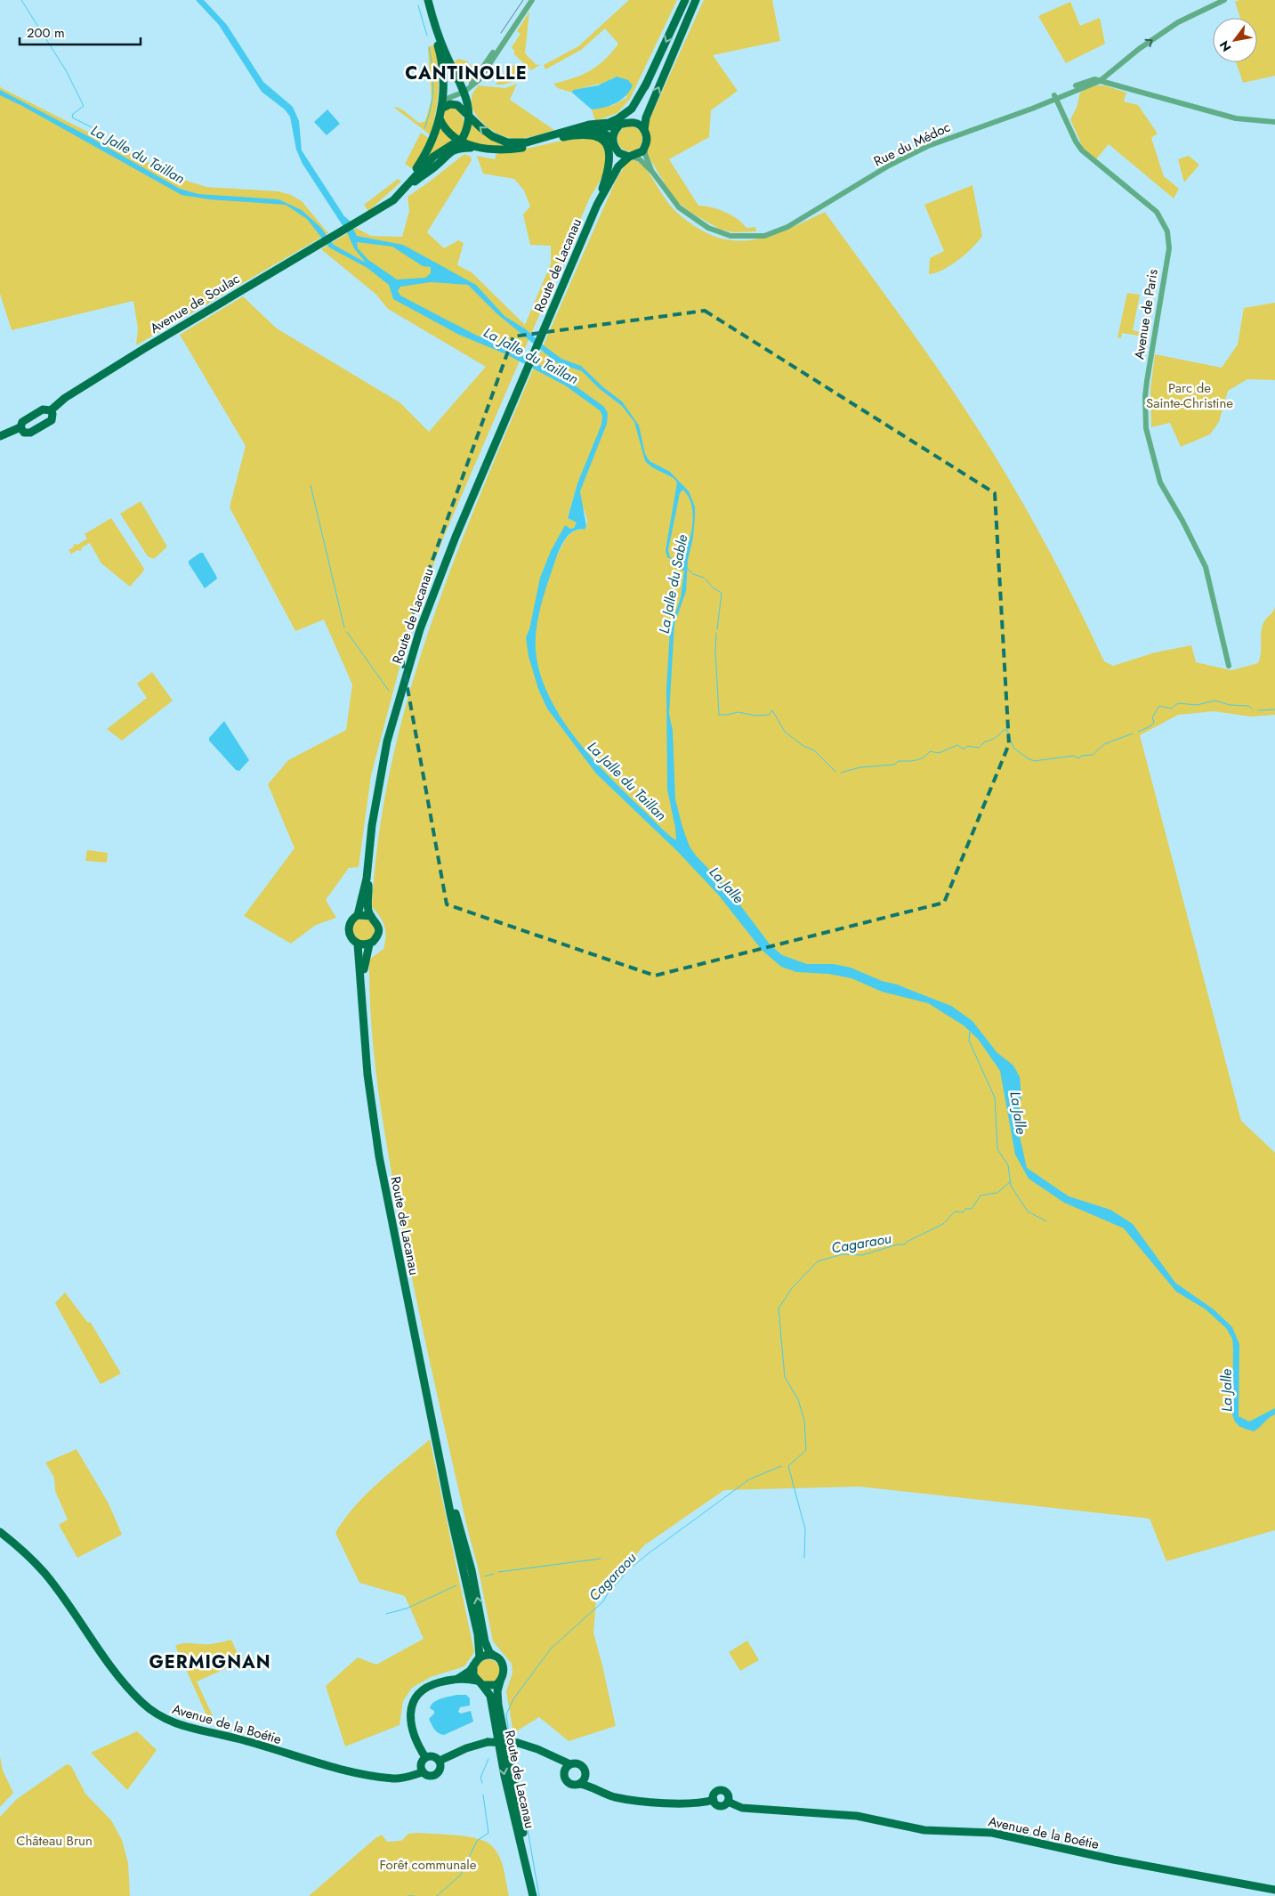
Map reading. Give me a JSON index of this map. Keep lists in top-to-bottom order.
{
  "streets": {
    "main road": ["Route de Lacanau", "Avenue de Soulac", "Avenue de la Boétie"],
    "street": ["Rue du Médoc", "Avenue de Paris"]
  },
  "crossings": [
    ["Rue du Médoc", "Route de Lacanau"],
    ["Rue du Médoc", "Avenue de Paris"]
  ],
  "districts": ["CANTINOLLE", "GERMIGNAN"],
  "water": [
    "La Jalle du Taillan",
    "La Jalle du Sable",
    "La Jalle",
    "Cagaraou"
  ],
  "parks": ["Parc de Sainte-Christine", "Château Brun", "Forêt communale"],
  "scale_bar": "200 m",
  "north": "bottom left"
}
